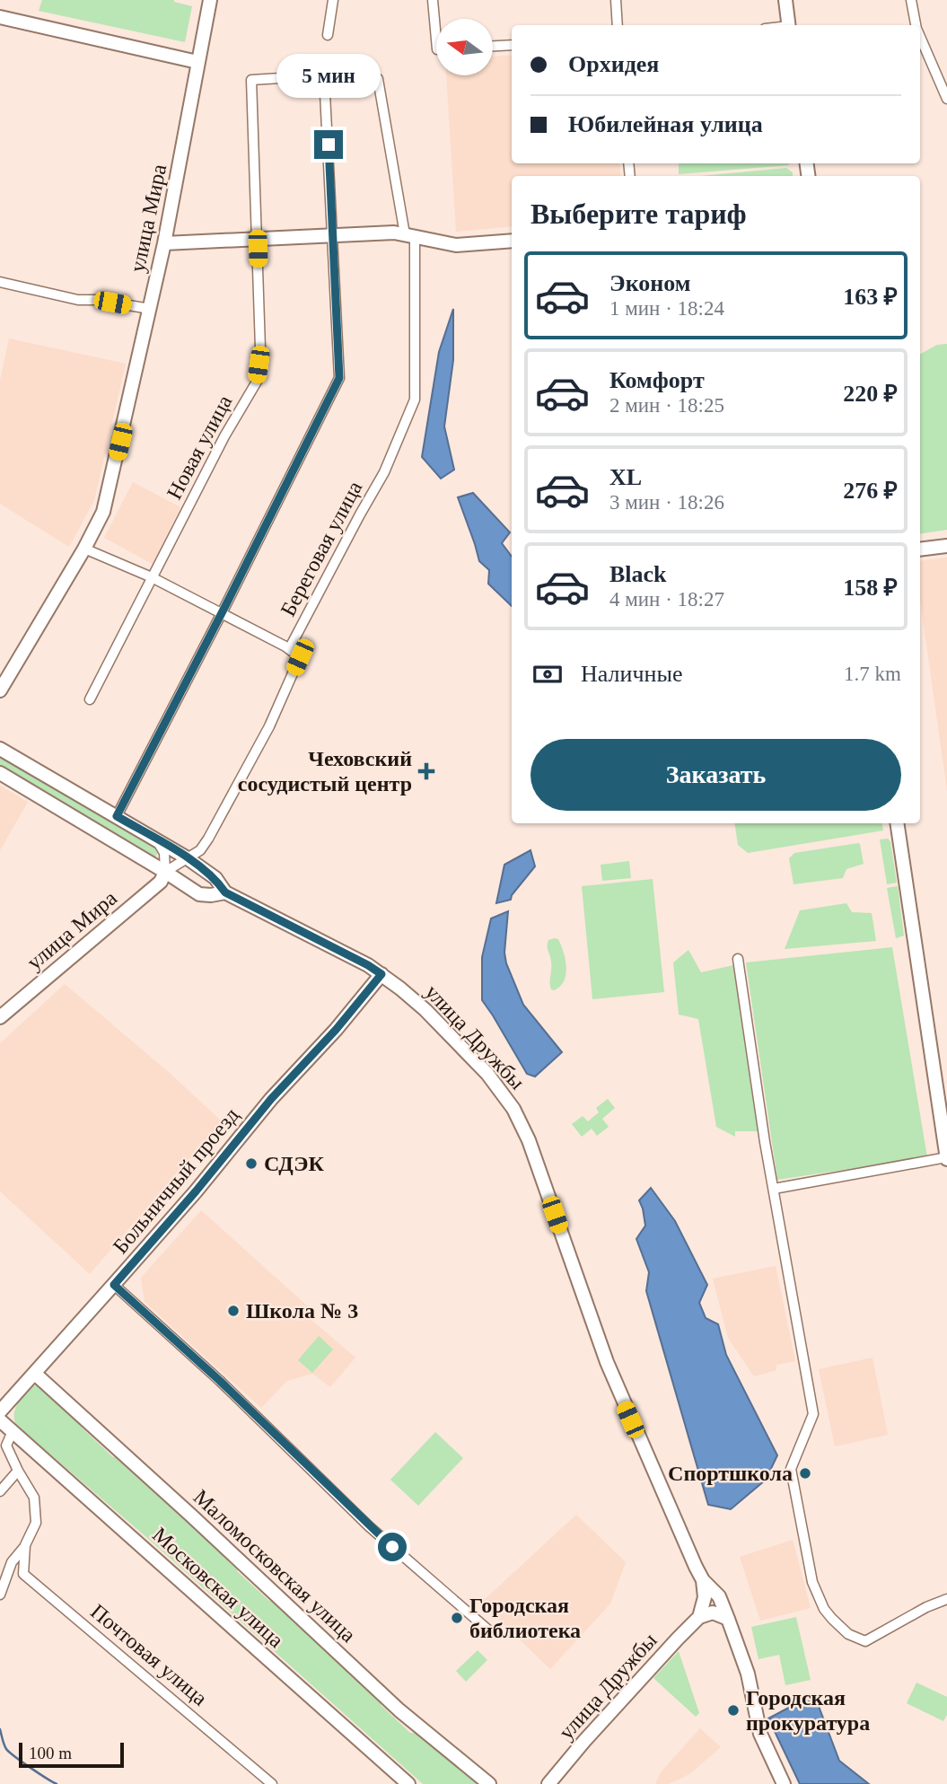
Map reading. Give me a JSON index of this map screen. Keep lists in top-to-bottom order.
{
  "streets": {
    "street": [
      "улица Мира",
      "Новая улица",
      "Береговая улица",
      "улица Дружбы",
      "Больничный проезд",
      "Маломосковская улица",
      "Московская улица",
      "Почтовая улица"
    ]
  },
  "crossings": [
    ["улица Мира", "Береговая улица"],
    ["улица Мира", "улица Дружбы"],
    ["Новая улица", "Береговая улица"],
    ["Береговая улица", "улица Дружбы"],
    ["улица Дружбы", "Больничный проезд"],
    ["Больничный проезд", "Маломосковская улица"],
    ["Московская улица", "Почтовая улица"]
  ],
  "places": {
    "health": ["Чеховский сосудистый центр"],
    "other": [
      "СДЭК",
      "Школа № 3",
      "Спортшкола",
      "Городская библиотека",
      "Городская прокуратура"
    ]
  },
  "scale_bar": "100 m",
  "north": "left",
  "page": {
    "banner": ["Орхидея", "Юбилейная улица"],
    "bubble": "5 мин",
    "heading": "Выберите тариф",
    "list": [
      {
        "name": "Эконом",
        "note": "1 мин · 18:24",
        "value": "163 ₽"
      },
      {
        "name": "Комфорт",
        "note": "2 мин · 18:25",
        "value": "220 ₽"
      },
      {
        "name": "XL",
        "note": "3 мин · 18:26",
        "value": "276 ₽"
      },
      {
        "name": "Black",
        "note": "4 мин · 18:27",
        "value": "158 ₽"
      }
    ],
    "pay": ["Наличные", "1.7 km"],
    "buttons": "Заказать",
    "scale": "100 m"
  }
}
